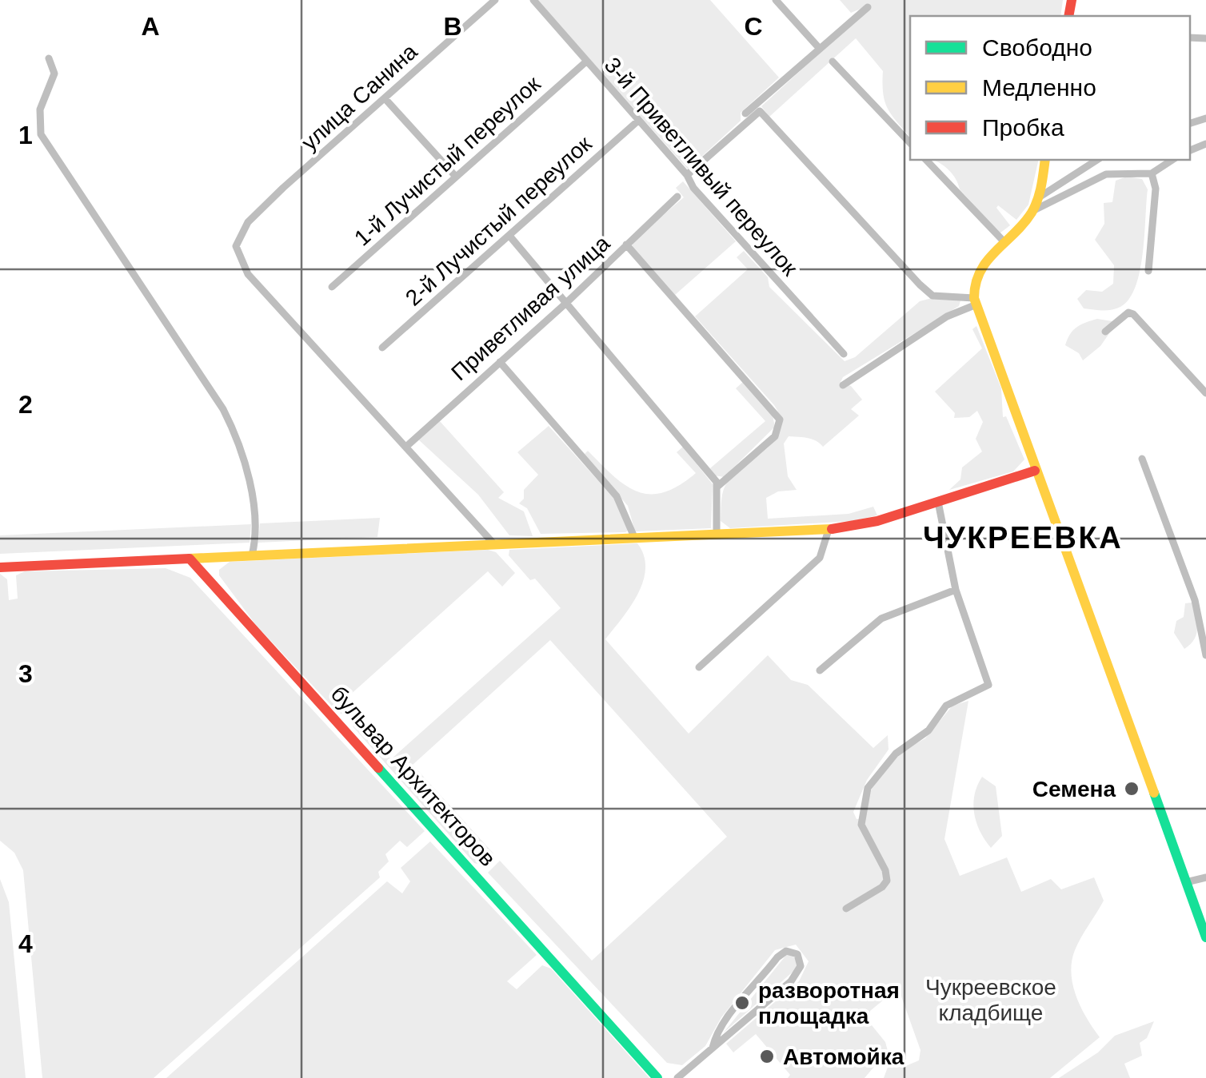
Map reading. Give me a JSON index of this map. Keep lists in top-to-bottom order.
{
  "streets": {
    "main road": ["бульвар Архитекторов"],
    "street": [
      "улица Санина",
      "1-й Лучистый переулок",
      "3-й Приветливый переулок",
      "2-й Лучистый переулок",
      "Приветливая улица"
    ]
  },
  "crossings": [
    ["улица Санина", "Приветливая улица"],
    ["1-й Лучистый переулок", "3-й Приветливый переулок"],
    ["3-й Приветливый переулок", "2-й Лучистый переулок"]
  ],
  "districts": ["ЧУКРЕЕВКА"],
  "parks": ["Чукреевское кладбище"],
  "places": ["Семена", "разворотная площадка", "Автомойка"],
  "legend": ["Свободно", "Медленно", "Пробка"],
  "grid": {
    "columns": ["A", "B", "C"],
    "rows": [
      "1",
      "2",
      "3",
      "4"
    ]
  }
}
